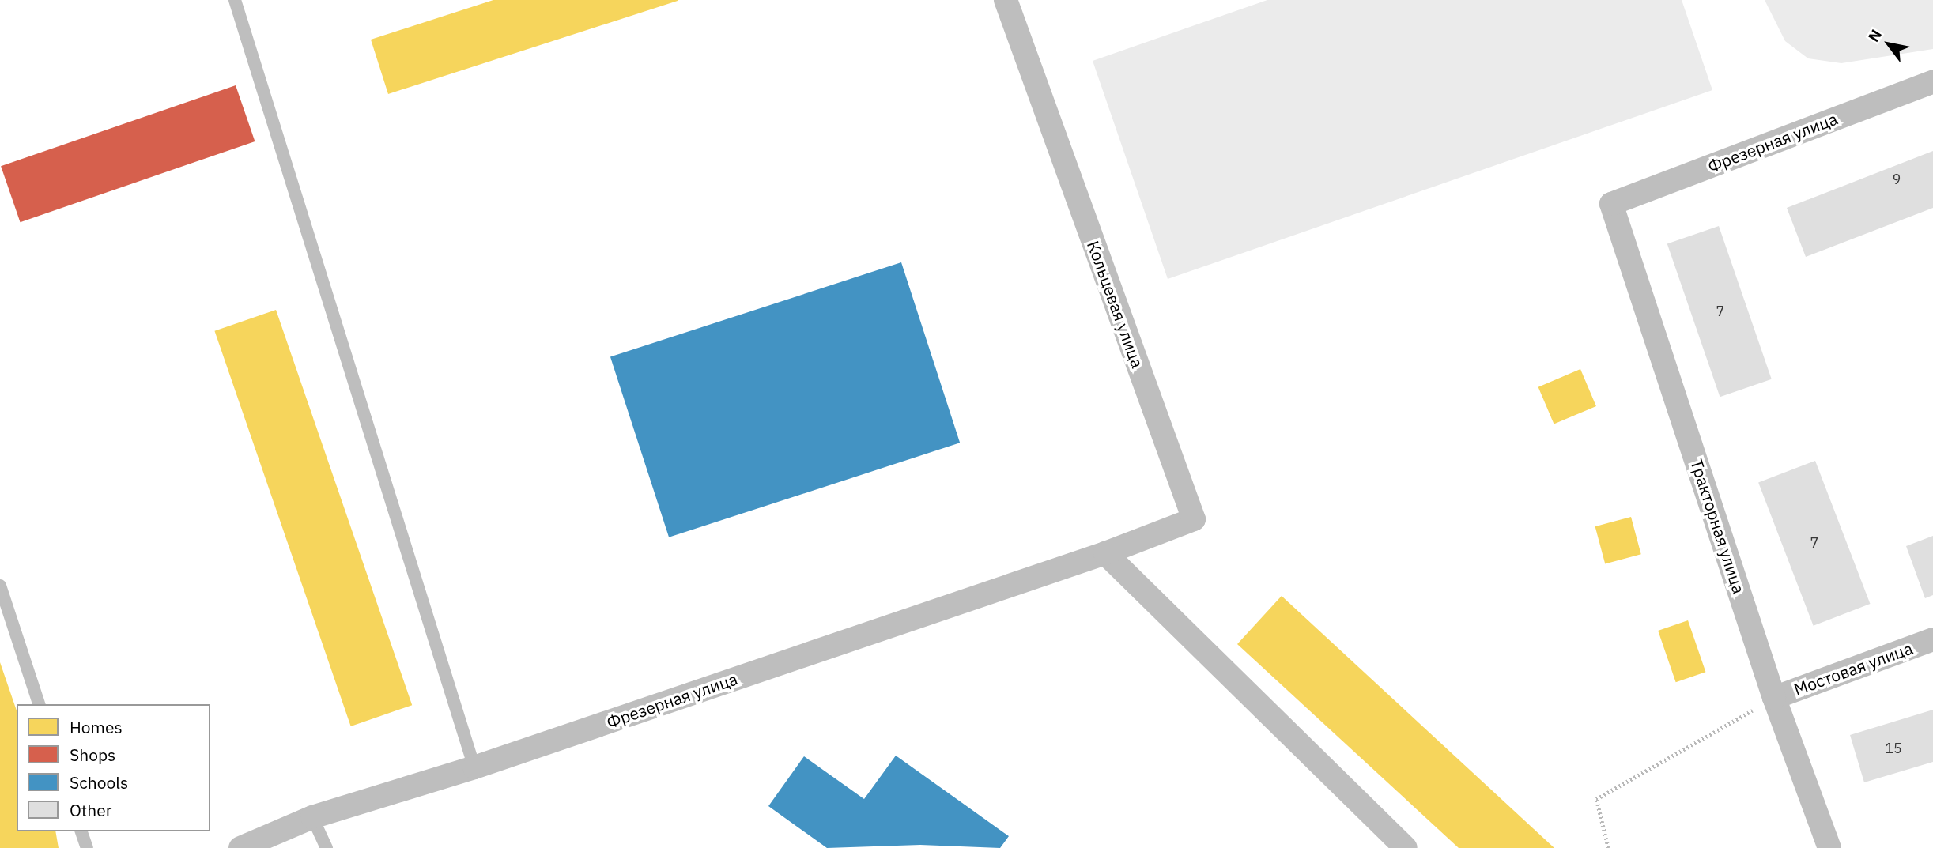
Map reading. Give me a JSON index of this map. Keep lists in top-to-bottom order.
{
  "streets": {
    "street": [
      "Фрезерная улица",
      "Кольцевая улица",
      "Тракторная улица",
      "Мостовая улица"
    ]
  },
  "crossings": [
    ["Фрезерная улица", "Кольцевая улица"],
    ["Фрезерная улица", "Тракторная улица"],
    ["Тракторная улица", "Мостовая улица"]
  ],
  "house_numbers": [
    "9",
    "7",
    "7",
    "15"
  ],
  "legend": [
    "Homes",
    "Shops",
    "Schools",
    "Other"
  ],
  "north": "top left"
}
